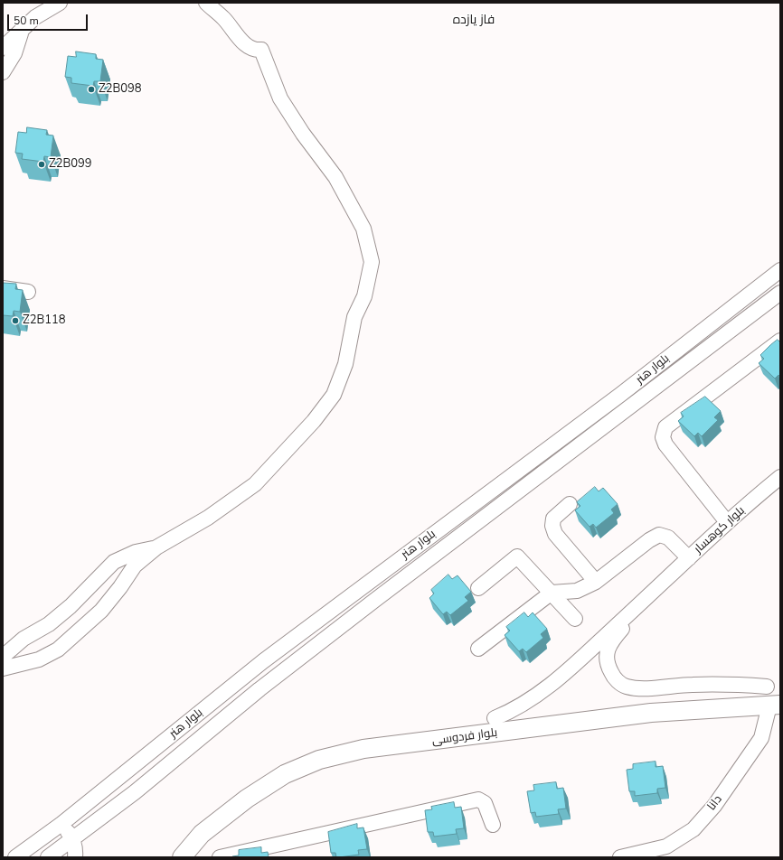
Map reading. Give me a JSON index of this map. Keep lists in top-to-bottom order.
{
  "streets": {
    "main road": ["بلوار فردوسی"],
    "street": ["بلوار هنر", "بلوار کوهسار", "دانا"]
  },
  "crossings": [
    ["بلوار فردوسی", "دانا"]
  ],
  "districts": ["فاز یازده"],
  "places": ["Z2B098", "Z2B099", "Z2B118"],
  "scale_bar": "50 m"
}
